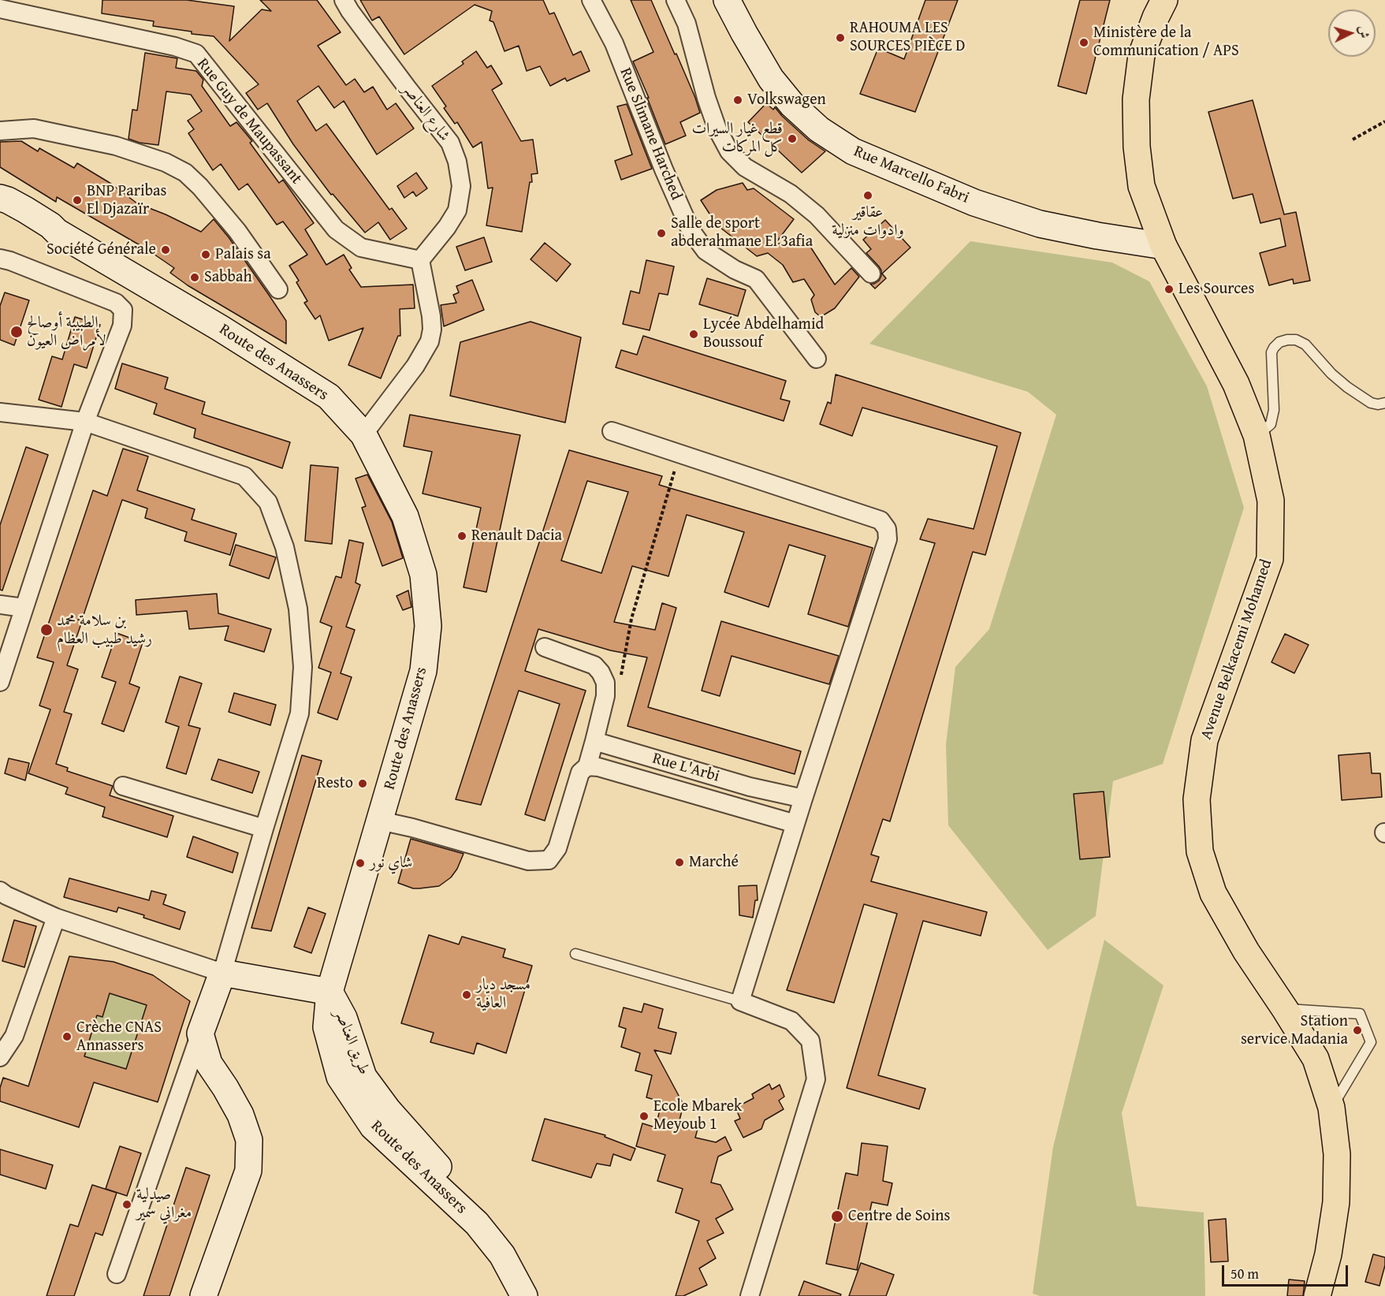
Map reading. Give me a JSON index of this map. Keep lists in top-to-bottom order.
{
  "streets": {
    "main road": [
      "Rue Marcello Fabri",
      "Route des Anassers",
      "Avenue Belkacemi Mohamed",
      "طريق العناصر"
    ],
    "street": [
      "شارع العناصر",
      "Rue Guy de Maupassant",
      "Rue Slimane Harched",
      "Rue L'Arbi"
    ]
  },
  "crossings": [
    ["شارع العناصر", "Rue Guy de Maupassant"],
    ["Rue Marcello Fabri", "Avenue Belkacemi Mohamed"],
    ["Route des Anassers", "طريق العناصر"]
  ],
  "places": [
    "RAHOUMA LES SOURCES PIÈCE D",
    "Ministère de la Communication / APS",
    "Volkswagen",
    "قطع غيار السيرات كل المركات",
    "عقاقير وادوات منزلية",
    "BNP Paribas El Djazaïr",
    "Salle de sport abderahmane El 3afia",
    "Société Générale",
    "Palais sa",
    "Sabbah",
    "Les Sources",
    "الطبيبة أوصالح لأمراض العيون",
    "Lycée Abdelhamid Boussouf",
    "Renault Dacia",
    "بن سلامة محمد رشيد طبيب العظام",
    "Resto",
    "Marché",
    "شاي نور",
    "مسجد ديار العافية",
    "Station service Madania",
    "Crèche CNAS Annassers",
    "Ecole Mbarek Meyoub 1",
    "صيدلية مغراني سمير",
    "Centre de Soins"
  ],
  "scale_bar": "50 m",
  "north": "right"
}
